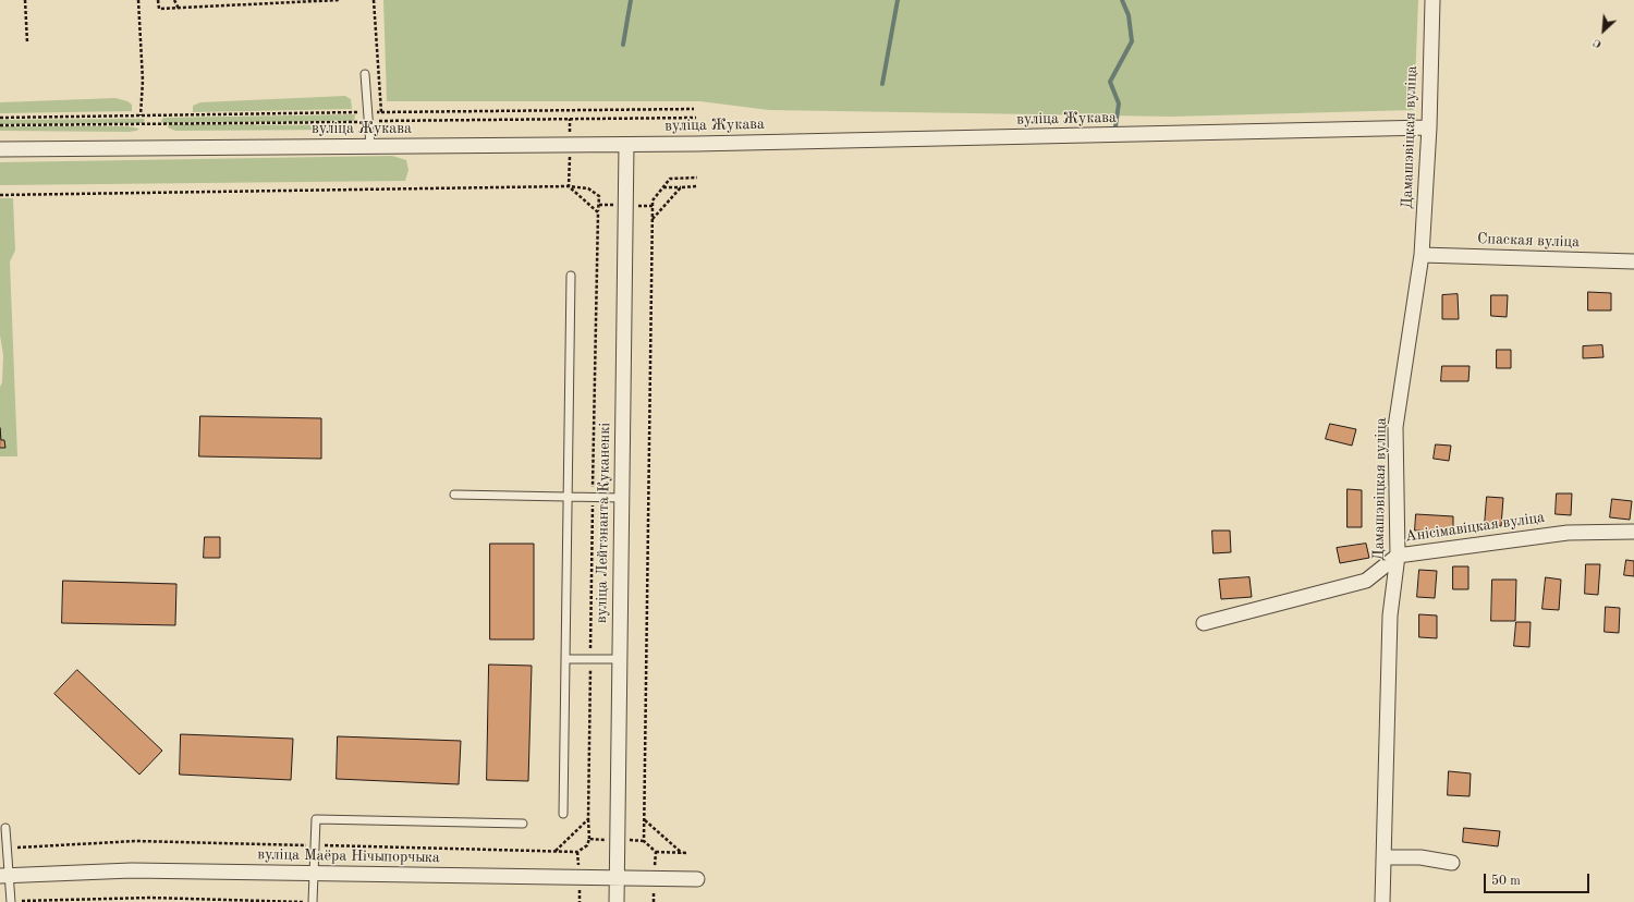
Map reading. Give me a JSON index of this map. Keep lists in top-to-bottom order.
{
  "streets": {
    "street": [
      "вуліца Жукава",
      "Дамашэвіцкая вуліца",
      "Спаская вуліца",
      "вуліца Лейтэнанта Куканенкі",
      "Анісімавіцкая вуліца",
      "вуліца Маёра Нічыпорчыка"
    ]
  },
  "crossings": [
    ["вуліца Жукава", "Дамашэвіцкая вуліца"],
    ["вуліца Жукава", "вуліца Лейтэнанта Куканенкі"],
    ["Дамашэвіцкая вуліца", "Спаская вуліца"],
    ["Дамашэвіцкая вуліца", "Анісімавіцкая вуліца"],
    ["вуліца Лейтэнанта Куканенкі", "вуліца Маёра Нічыпорчыка"]
  ],
  "scale_bar": "50 m",
  "north": "bottom left"
}
